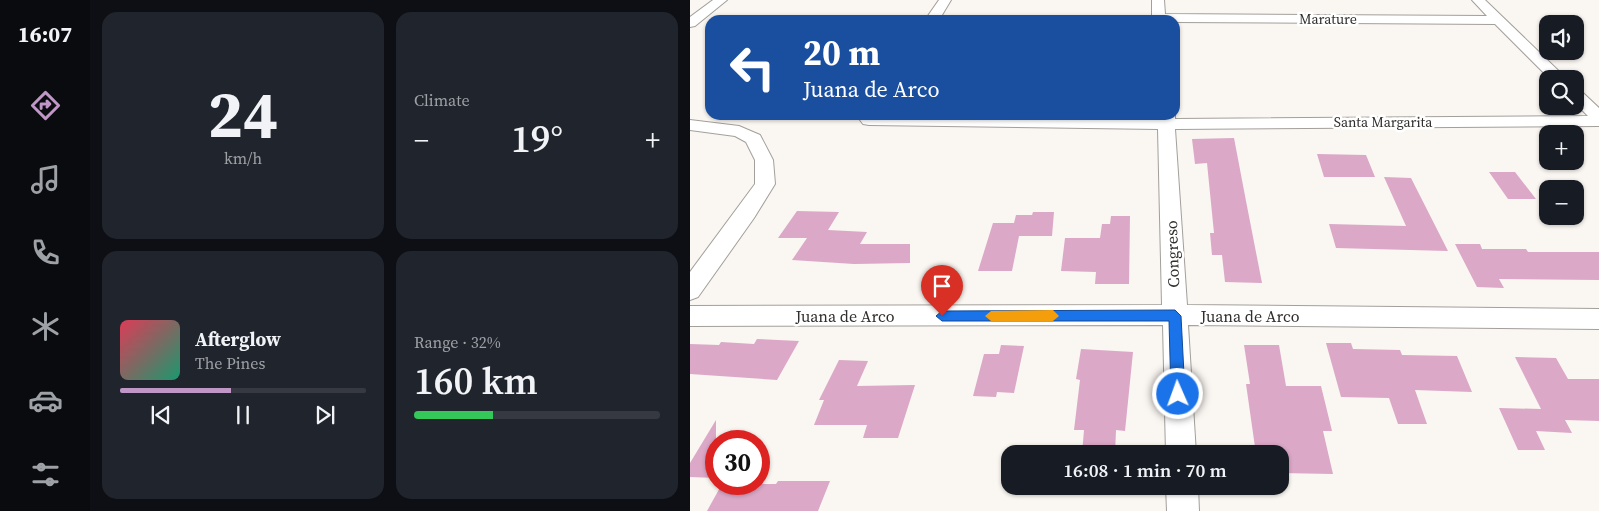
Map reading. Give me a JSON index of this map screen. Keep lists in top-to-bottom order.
{
  "streets": {
    "street": [
      "Marature",
      "Santa Margarita",
      "Congreso",
      "Juana de Arco"
    ]
  },
  "crossings": [
    ["Congreso", "Juana de Arco"]
  ],
  "page": {
    "tabs": "16:07",
    "tile": [
      ["24", "km/h"],
      "Climate",
      ["Range · 32%", "160 km"]
    ],
    "map_buttons": ["+", "−"],
    "turn": ["20 m", "Juana de Arco"],
    "heat": ["−", "19°", "+"],
    "song": ["Afterglow", "The Pines"],
    "limit": "30",
    "trip": "16:08 · 1 min · 70 m"
  }
}
